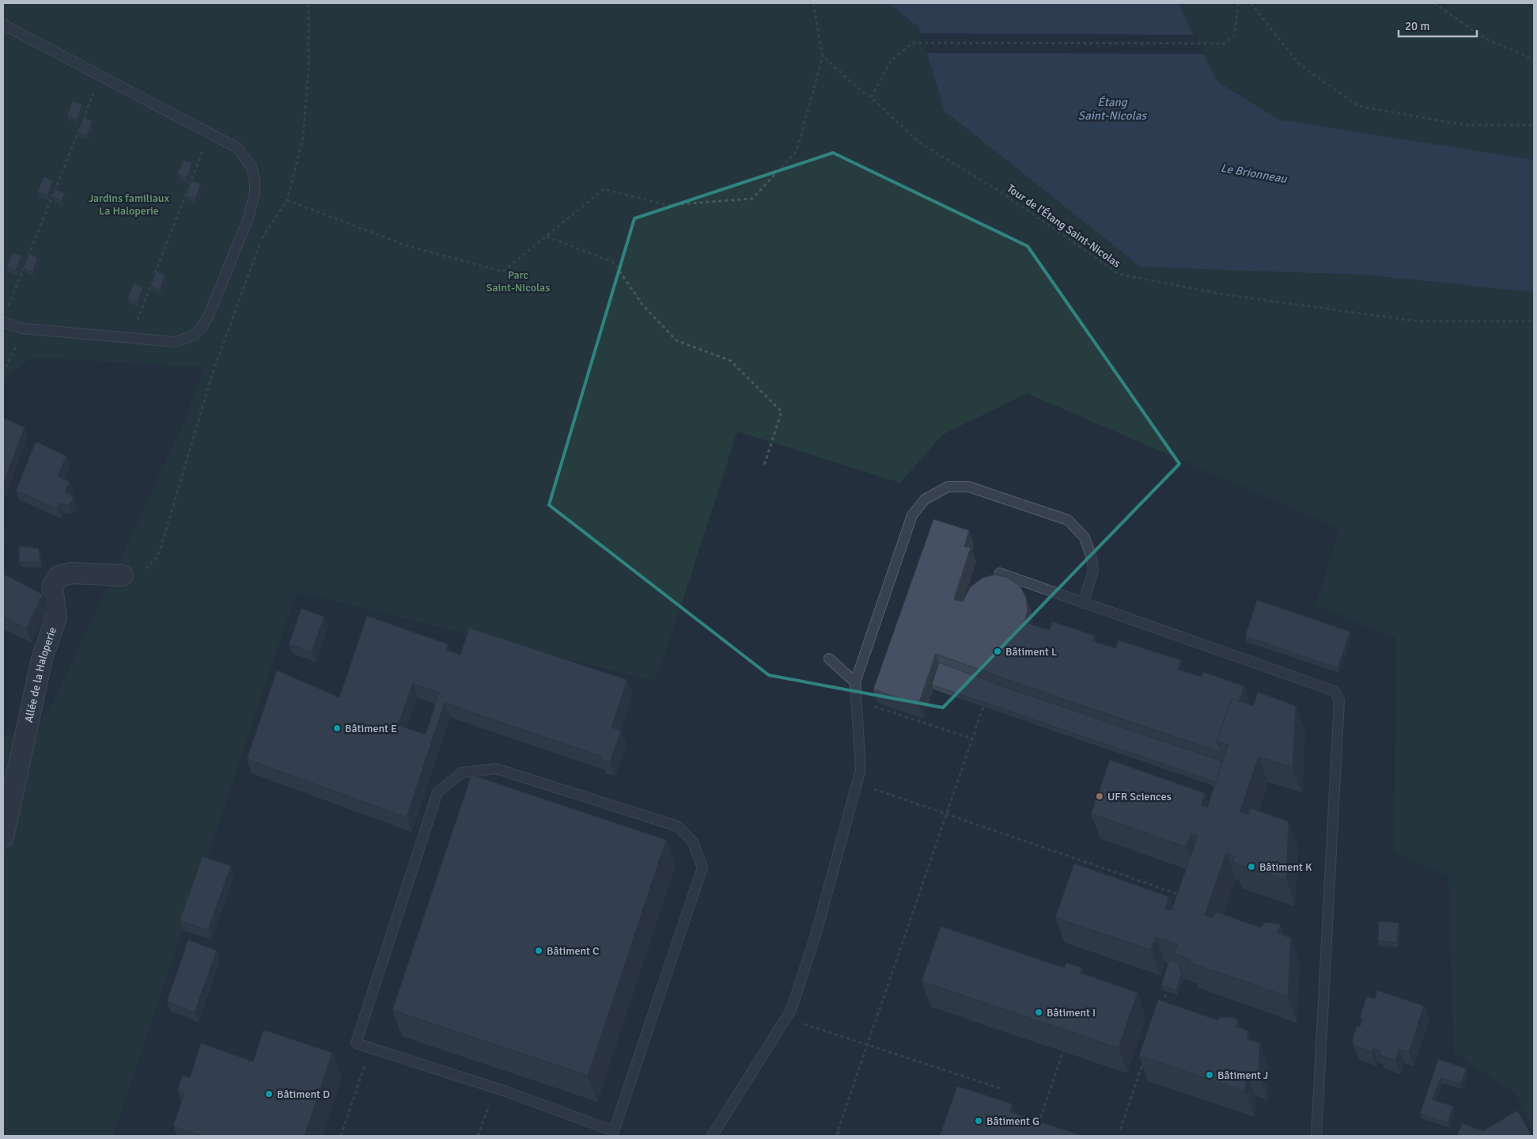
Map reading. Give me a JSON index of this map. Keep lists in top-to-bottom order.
{
  "streets": {
    "street": ["Allée de la Haloperie"],
    "path": ["Tour de l'Étang Saint-Nicolas"]
  },
  "water": ["Étang Saint-Nicolas", "Le Brionneau"],
  "parks": ["Jardins familiaux La Haloperie", "Parc Saint-Nicolas"],
  "places": [
    "Bâtiment L",
    "Bâtiment E",
    "UFR Sciences",
    "Bâtiment K",
    "Bâtiment C",
    "Bâtiment I",
    "Bâtiment J",
    "Bâtiment D",
    "Bâtiment G"
  ],
  "scale_bar": "20 m"
}
